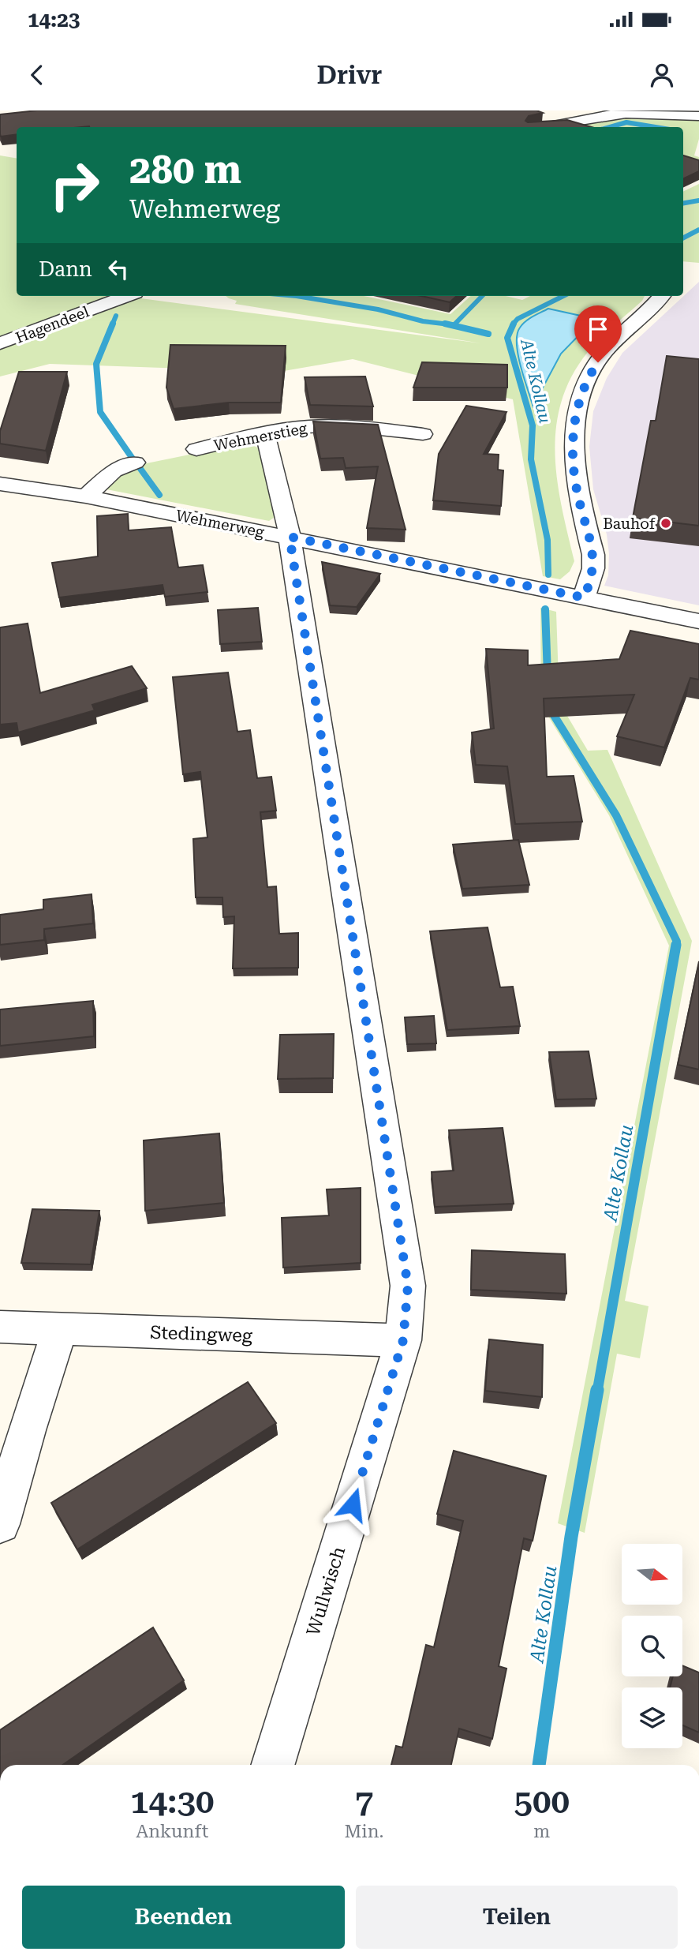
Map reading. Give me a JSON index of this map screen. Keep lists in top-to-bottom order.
{
  "streets": {
    "street": [
      "Hagendeel",
      "Wehmerstieg",
      "Wehmerweg",
      "Stedingweg",
      "Wullwisch"
    ]
  },
  "crossings": [
    ["Wehmerstieg", "Wullwisch"],
    ["Wehmerweg", "Wullwisch"],
    ["Stedingweg", "Wullwisch"]
  ],
  "water": ["Alte Kollau"],
  "places": ["Bauhof"],
  "north": "right",
  "page": {
    "status": "14:23",
    "header": "Drivr",
    "turn": ["280 m", "Wehmerweg"],
    "then": "Dann",
    "eta": [
      "14:30",
      "Ankunft",
      "7",
      "Min.",
      "500",
      "m"
    ],
    "buttons": ["Beenden", "Teilen"]
  }
}
